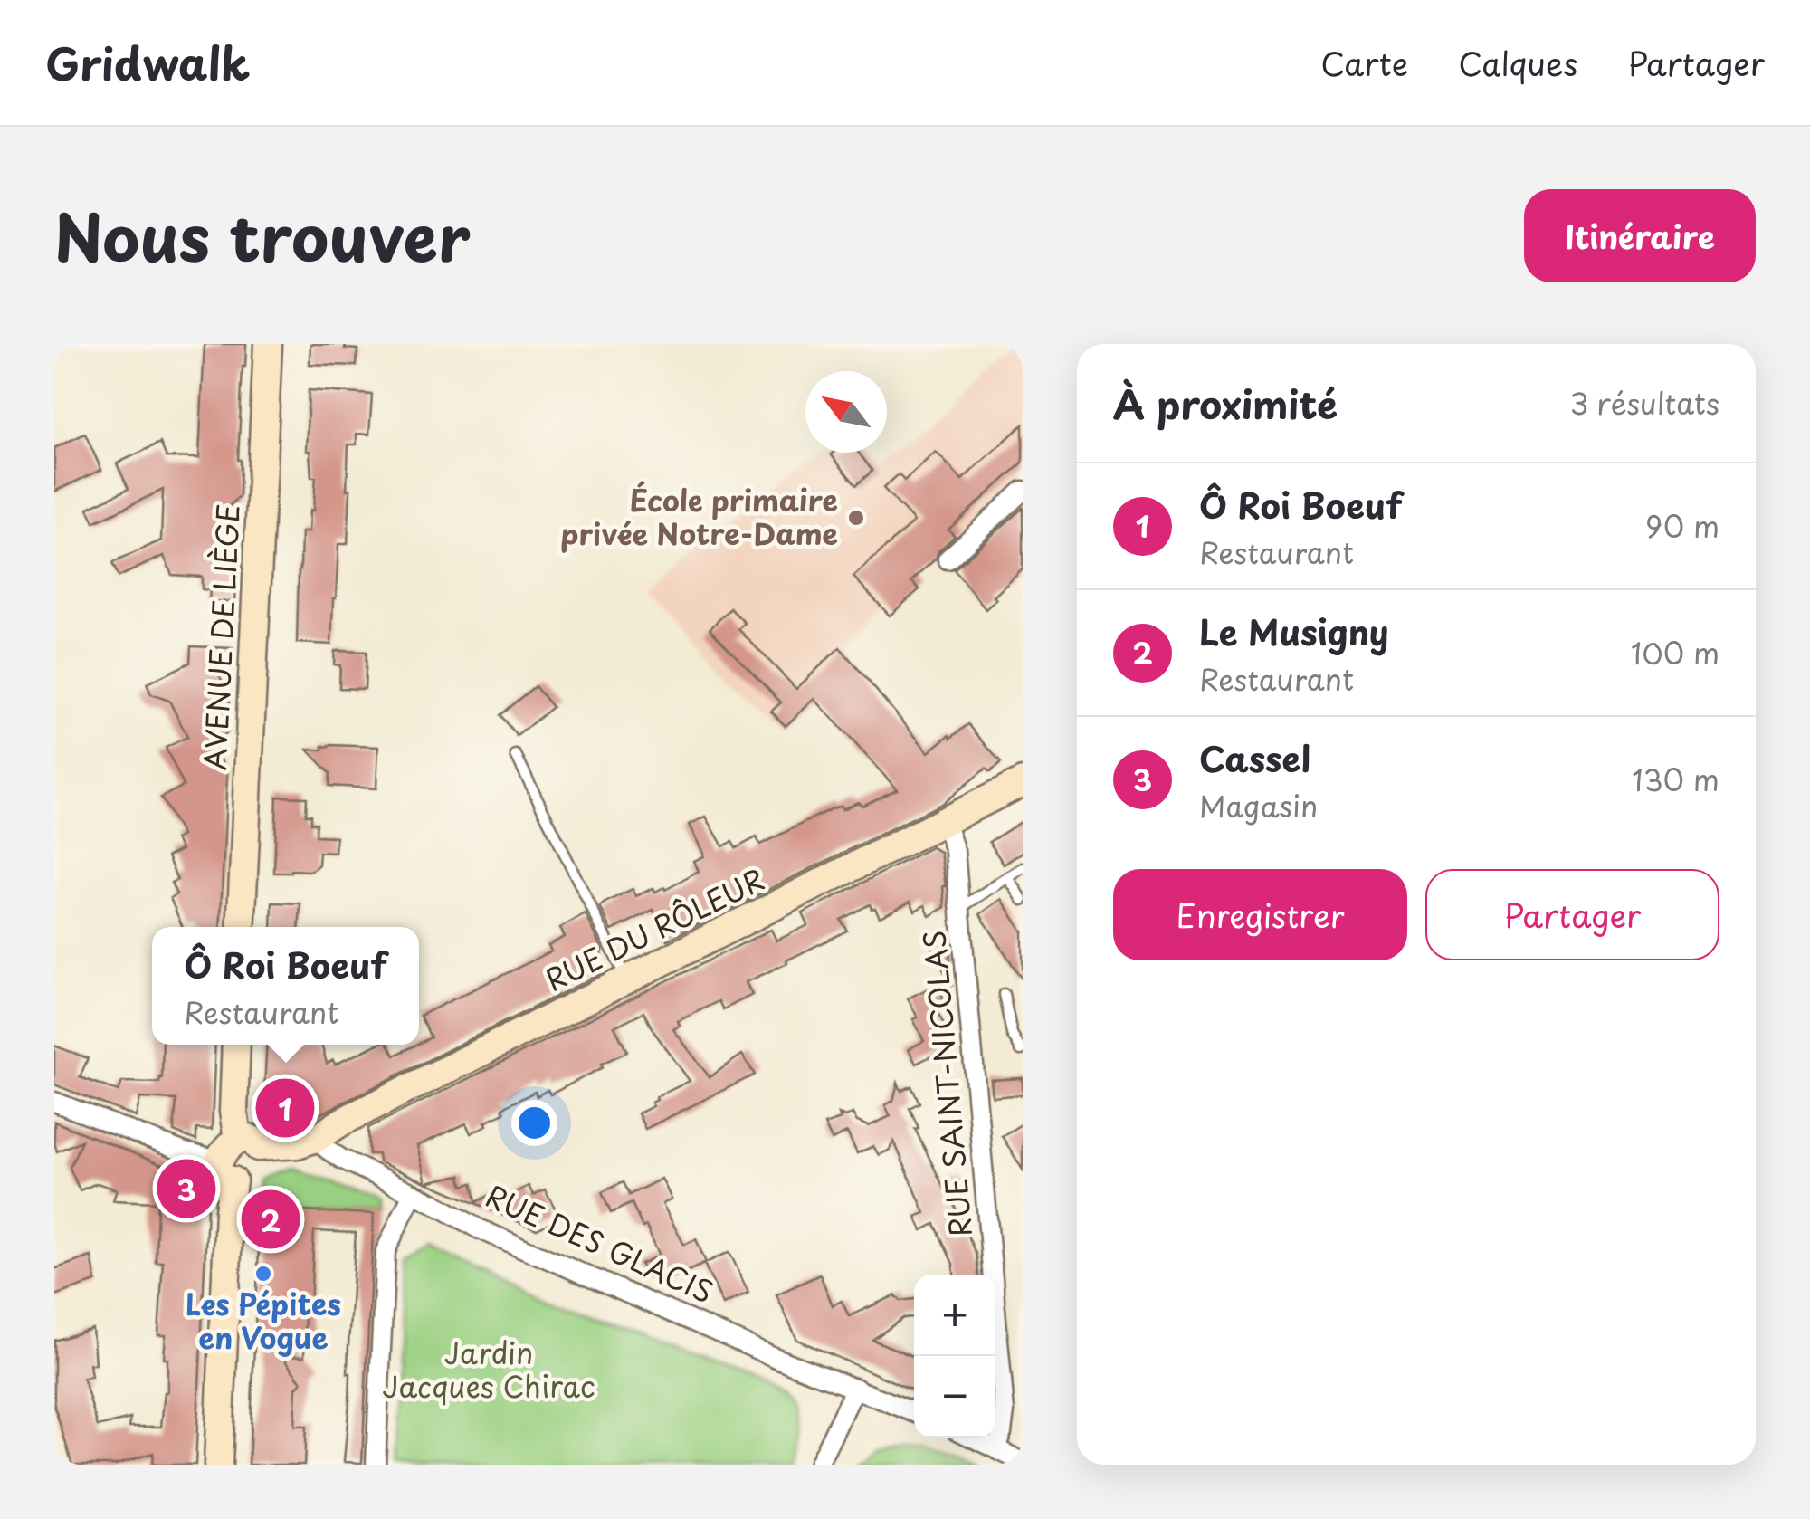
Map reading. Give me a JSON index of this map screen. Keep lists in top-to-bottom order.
{
  "streets": {
    "main road": ["AVENUE DE LIÈGE", "RUE DU RÔLEUR"],
    "street": ["RUE SAINT-NICOLAS", "RUE DES GLACIS"]
  },
  "crossings": [
    ["RUE DU RÔLEUR", "RUE SAINT-NICOLAS"],
    ["RUE DU RÔLEUR", "RUE DES GLACIS"]
  ],
  "parks": ["Jardin Jacques Chirac"],
  "places": ["École primaire privée Notre-Dame", "Les Pépites en Vogue"],
  "north": "top left",
  "page": {
    "header": "Gridwalk",
    "nav": ["Carte", "Calques", "Partager"],
    "title": "Nous trouver",
    "buttons": [
      "Itinéraire",
      ["Enregistrer", "Partager"]
    ],
    "heading": ["À proximité", "3 résultats"],
    "list": [
      {
        "mark": "1",
        "name": "Ô Roi Boeuf",
        "note": "Restaurant",
        "value": "90 m"
      },
      {
        "mark": "2",
        "name": "Le Musigny",
        "note": "Restaurant",
        "value": "100 m"
      },
      {
        "mark": "3",
        "name": "Cassel",
        "note": "Magasin",
        "value": "130 m"
      }
    ],
    "popup": ["Ô Roi Boeuf", "Restaurant"],
    "pins": ["1", "3", "2"],
    "map_buttons": ["+", "−"]
  }
}
